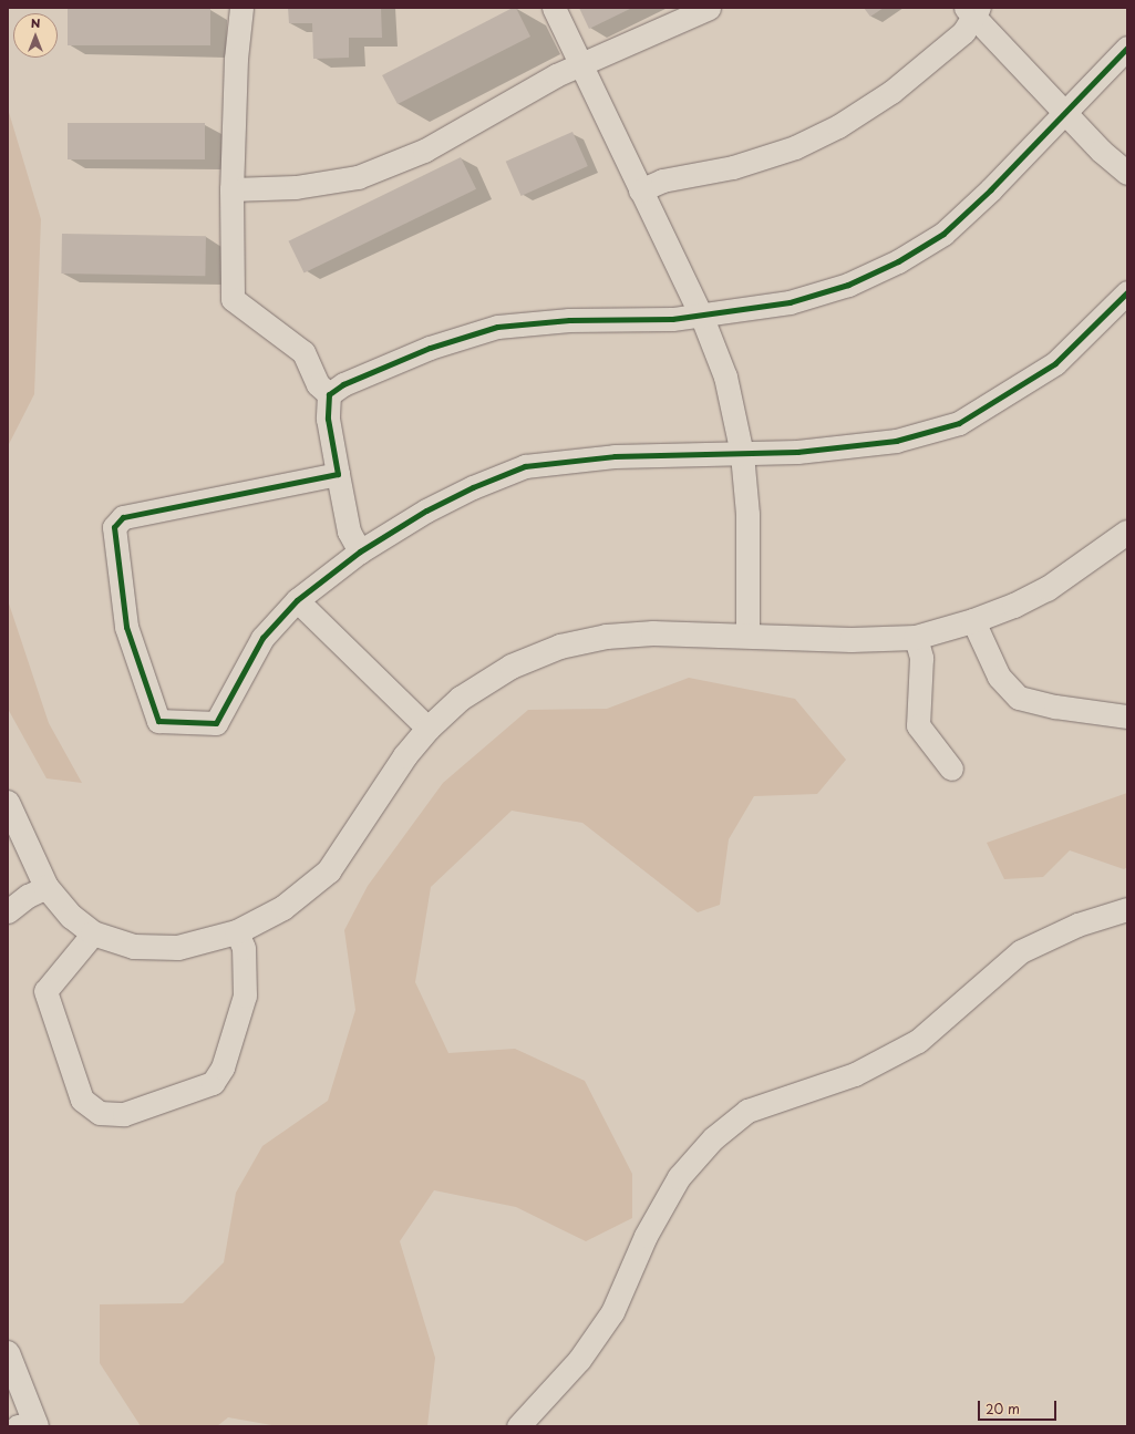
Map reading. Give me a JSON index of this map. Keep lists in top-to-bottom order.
{
  "scale_bar": "20 m",
  "north": "top"
}
